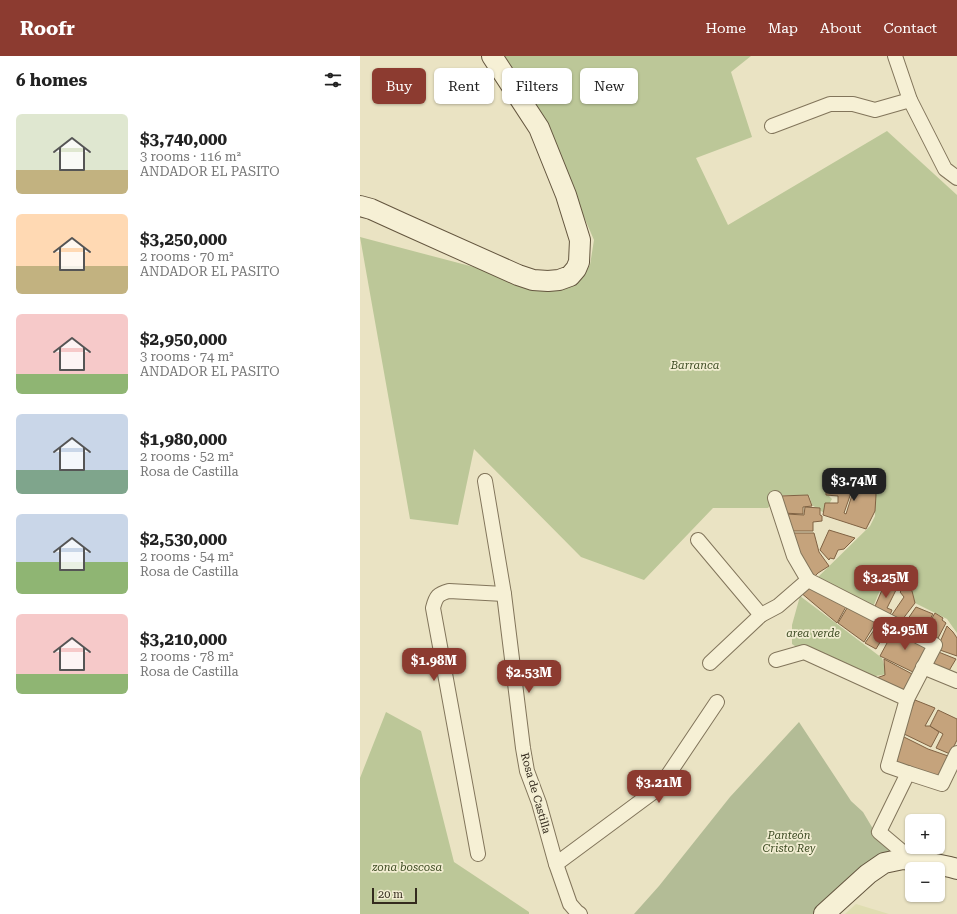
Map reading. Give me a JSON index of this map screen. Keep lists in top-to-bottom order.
{
  "streets": {
    "street": ["Rosa de Castilla"]
  },
  "parks": [
    "Barranca",
    "area verde",
    "Panteón Cristo Rey",
    "zona boscosa"
  ],
  "scale_bar": "20 m",
  "page": {
    "header": "Roofr",
    "nav": [
      "Home",
      "Map",
      "About",
      "Contact"
    ],
    "heading": "6 homes",
    "chip": [
      "Buy",
      "Rent",
      "Filters",
      "New"
    ],
    "list": [
      {
        "name": "$3,740,000",
        "note": "3 rooms · 116 m² · ANDADOR EL PASITO"
      },
      {
        "name": "$3,250,000",
        "note": "2 rooms · 70 m² · ANDADOR EL PASITO"
      },
      {
        "name": "$2,950,000",
        "note": "3 rooms · 74 m² · ANDADOR EL PASITO"
      },
      {
        "name": "$1,980,000",
        "note": "2 rooms · 52 m² · Rosa de Castilla"
      },
      {
        "name": "$2,530,000",
        "note": "2 rooms · 54 m² · Rosa de Castilla"
      },
      {
        "name": "$3,210,000",
        "note": "2 rooms · 78 m² · Rosa de Castilla"
      }
    ],
    "price": [
      "$3.74M",
      "$3.25M",
      "$2.95M",
      "$1.98M",
      "$2.53M",
      "$3.21M"
    ],
    "map_buttons": ["+", "−"],
    "scale": "20 m"
  }
}
